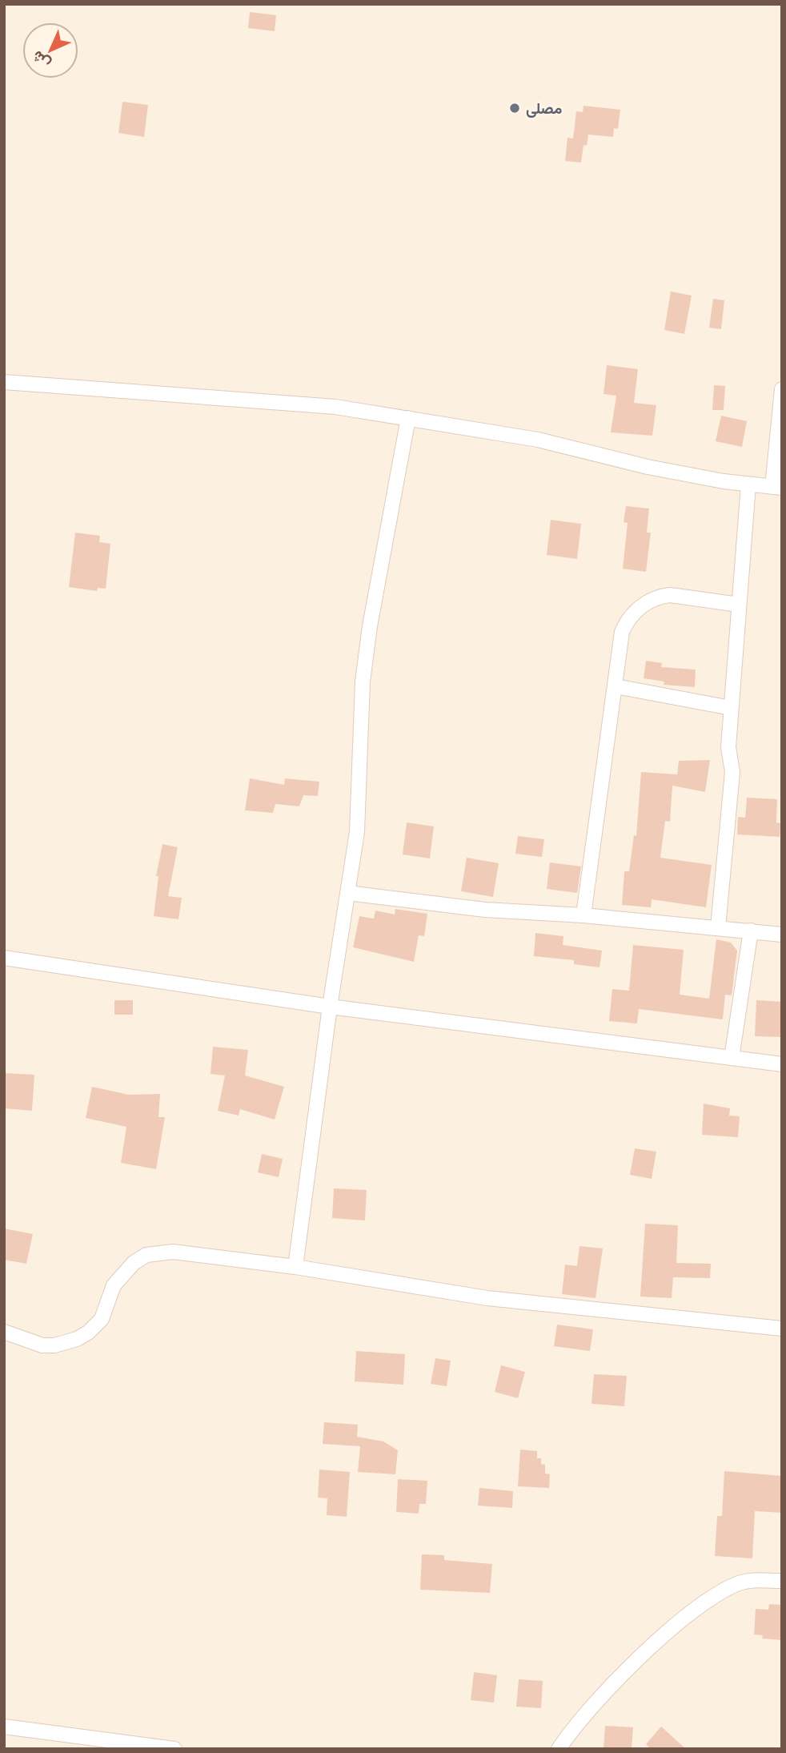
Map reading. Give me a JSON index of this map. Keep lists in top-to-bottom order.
{
  "places": ["مصلى"],
  "north": "bottom left"
}
